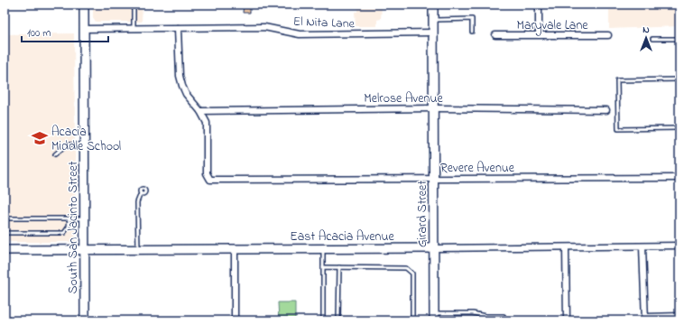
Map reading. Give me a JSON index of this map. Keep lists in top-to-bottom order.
{
  "streets": {
    "street": [
      "El Nita Lane",
      "Maryvale Lane",
      "Melrose Avenue",
      "Revere Avenue",
      "Girard Street",
      "South San Jacinto Street",
      "East Acacia Avenue"
    ]
  },
  "crossings": [
    ["El Nita Lane", "Girard Street"],
    ["El Nita Lane", "South San Jacinto Street"],
    ["Melrose Avenue", "Revere Avenue"],
    ["Melrose Avenue", "Girard Street"],
    ["Revere Avenue", "Girard Street"],
    ["Girard Street", "East Acacia Avenue"],
    ["South San Jacinto Street", "East Acacia Avenue"]
  ],
  "places": {
    "school or university": ["Acacia Middle School"]
  },
  "scale_bar": "100 m",
  "north": "top"
}
